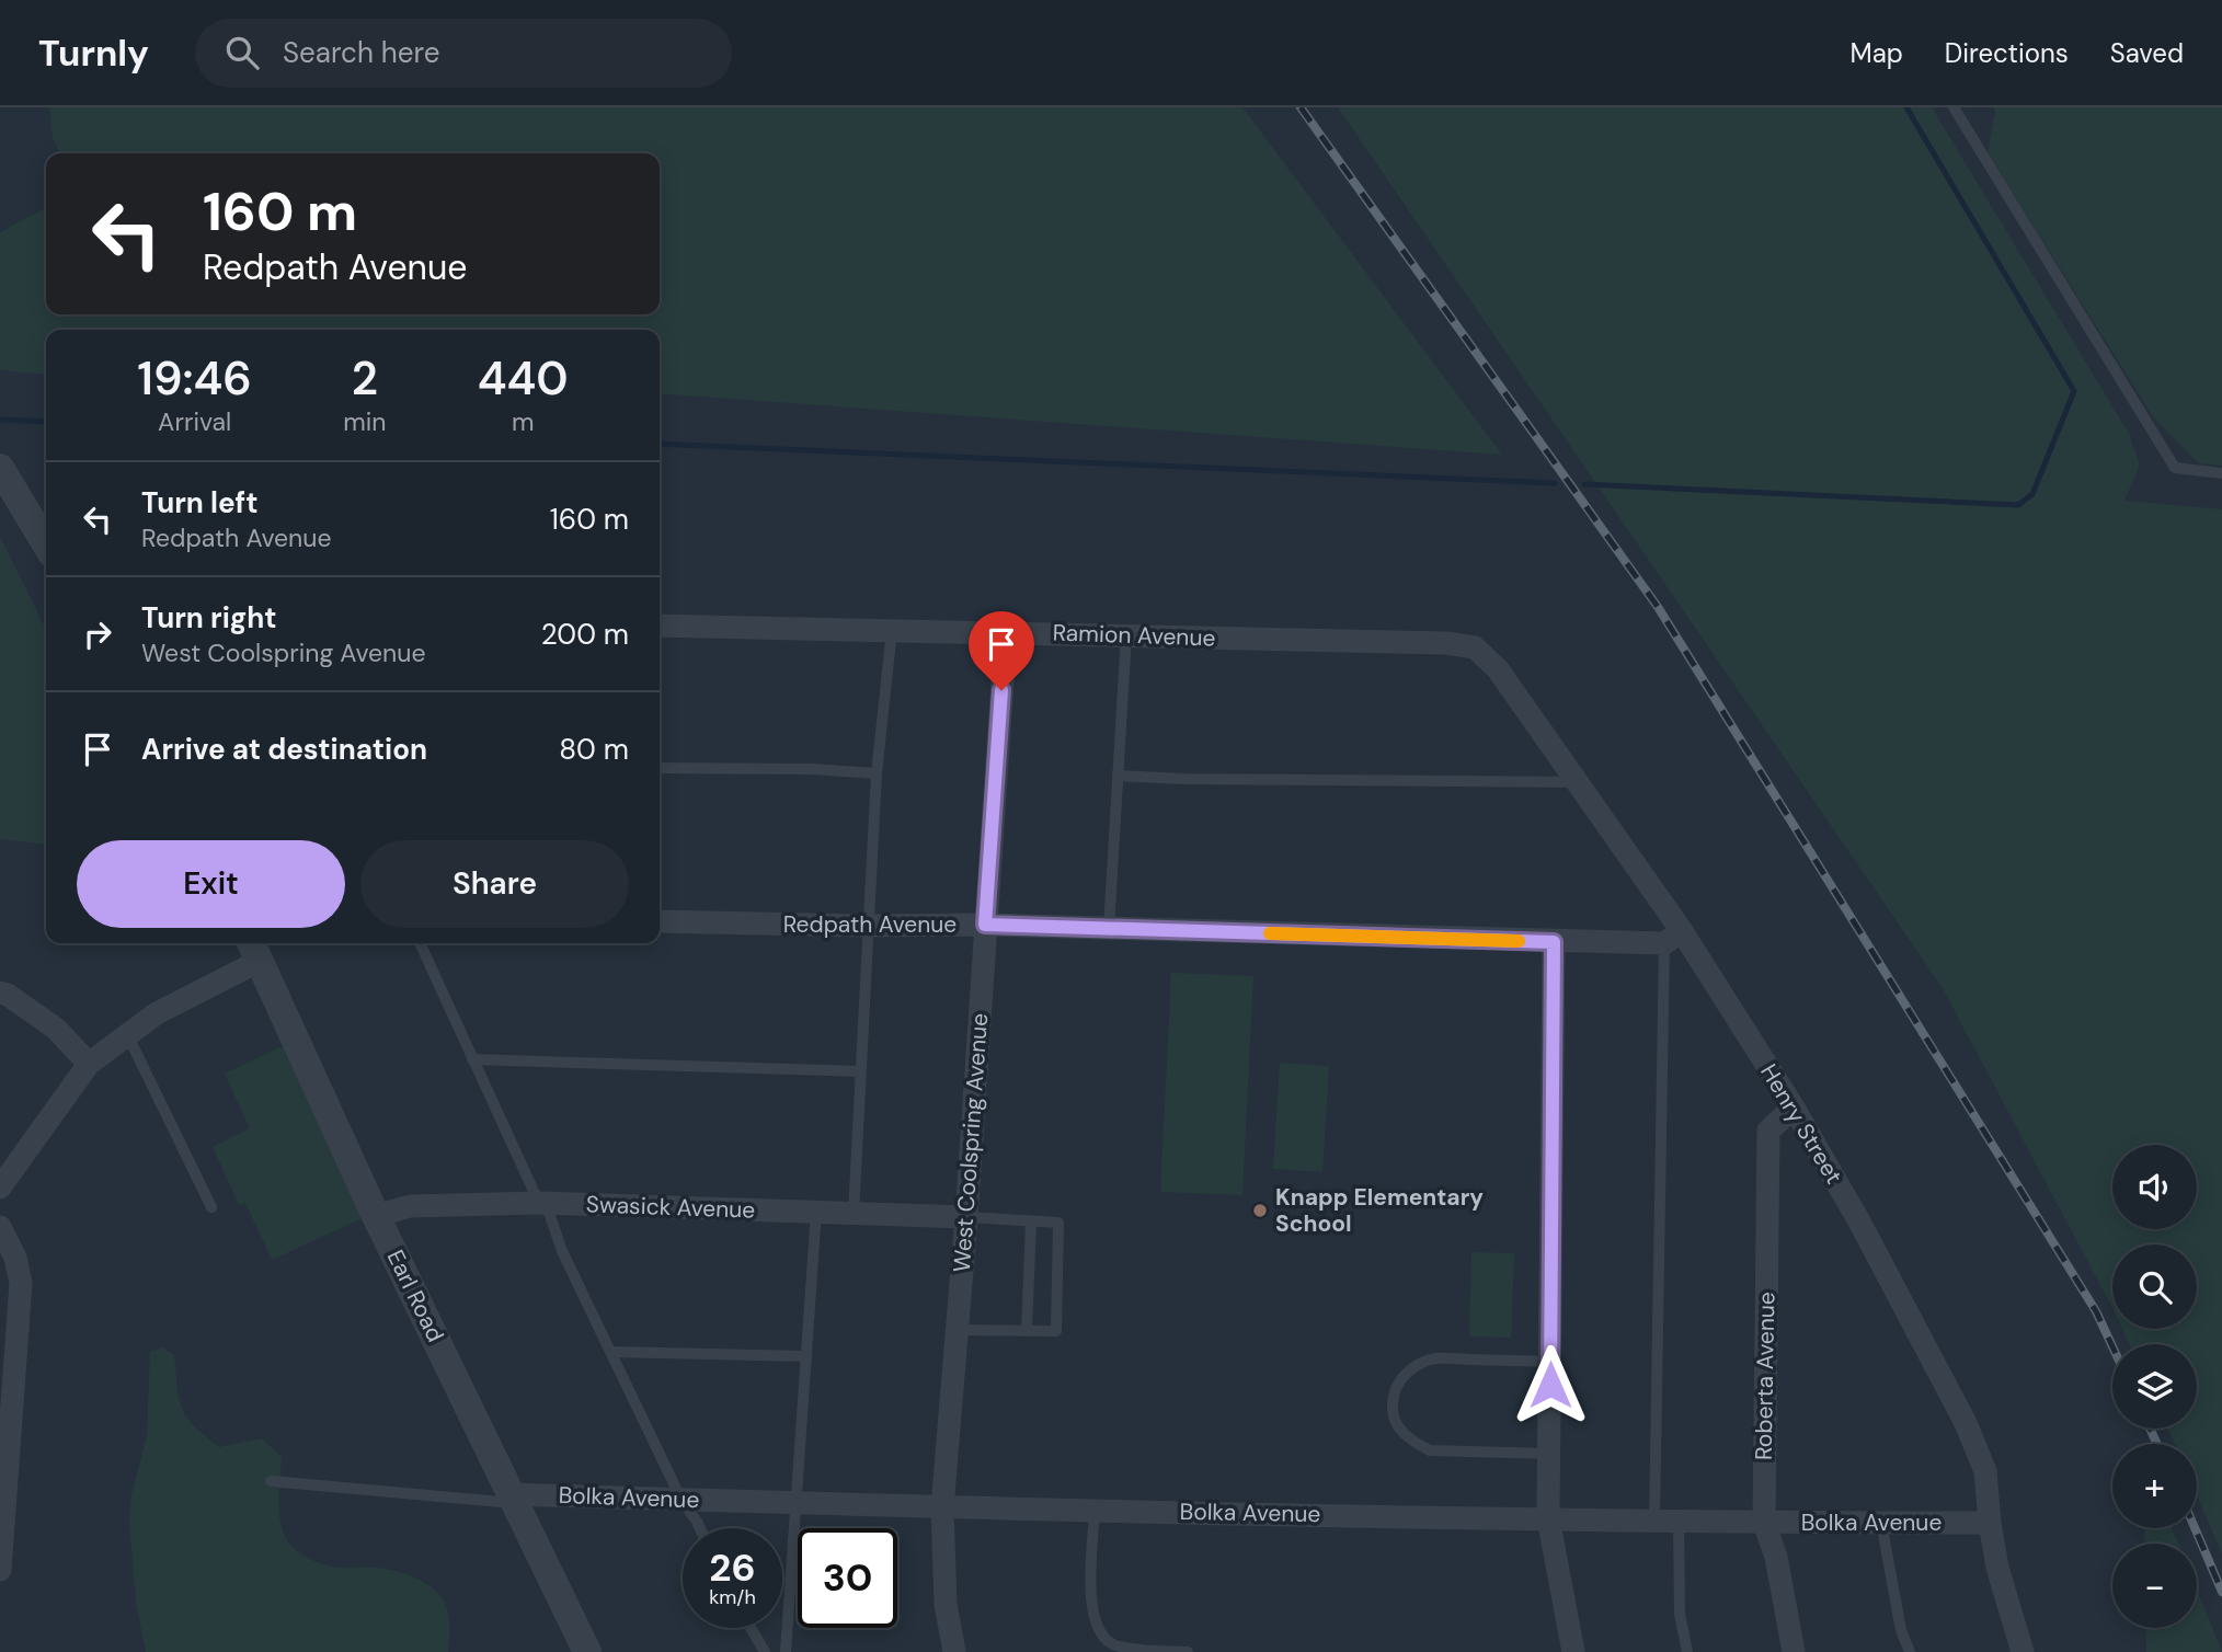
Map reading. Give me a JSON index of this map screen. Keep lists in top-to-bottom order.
{
  "streets": {
    "street": [
      "Ramion Avenue",
      "Redpath Avenue",
      "Henry Street",
      "West Coolspring Avenue",
      "Swasick Avenue",
      "Earl Road",
      "Roberta Avenue",
      "Bolka Avenue"
    ]
  },
  "crossings": [
    ["Ramion Avenue", "Henry Street"],
    ["Ramion Avenue", "West Coolspring Avenue"],
    ["Redpath Avenue", "Henry Street"],
    ["Redpath Avenue", "West Coolspring Avenue"],
    ["Henry Street", "Roberta Avenue"],
    ["Henry Street", "Bolka Avenue"],
    ["West Coolspring Avenue", "Swasick Avenue"],
    ["West Coolspring Avenue", "Bolka Avenue"],
    ["Swasick Avenue", "Earl Road"],
    ["Earl Road", "Bolka Avenue"],
    ["Roberta Avenue", "Bolka Avenue"]
  ],
  "places": ["Knapp Elementary School"],
  "page": {
    "header": "Turnly",
    "search": "Search here",
    "nav": ["Map", "Directions", "Saved"],
    "turn": ["160 m", "Redpath Avenue"],
    "eta": [
      "19:46",
      "Arrival",
      "2",
      "min",
      "440",
      "m"
    ],
    "list": [
      {
        "name": "Turn left",
        "note": "Redpath Avenue",
        "value": "160 m"
      },
      {
        "name": "Turn right",
        "note": "West Coolspring Avenue",
        "value": "200 m"
      },
      {
        "name": "Arrive at destination",
        "value": "80 m"
      }
    ],
    "buttons": ["Exit", "Share"],
    "map_buttons": ["+", "−"],
    "speed": "26 km/h",
    "limit": "30"
  }
}
